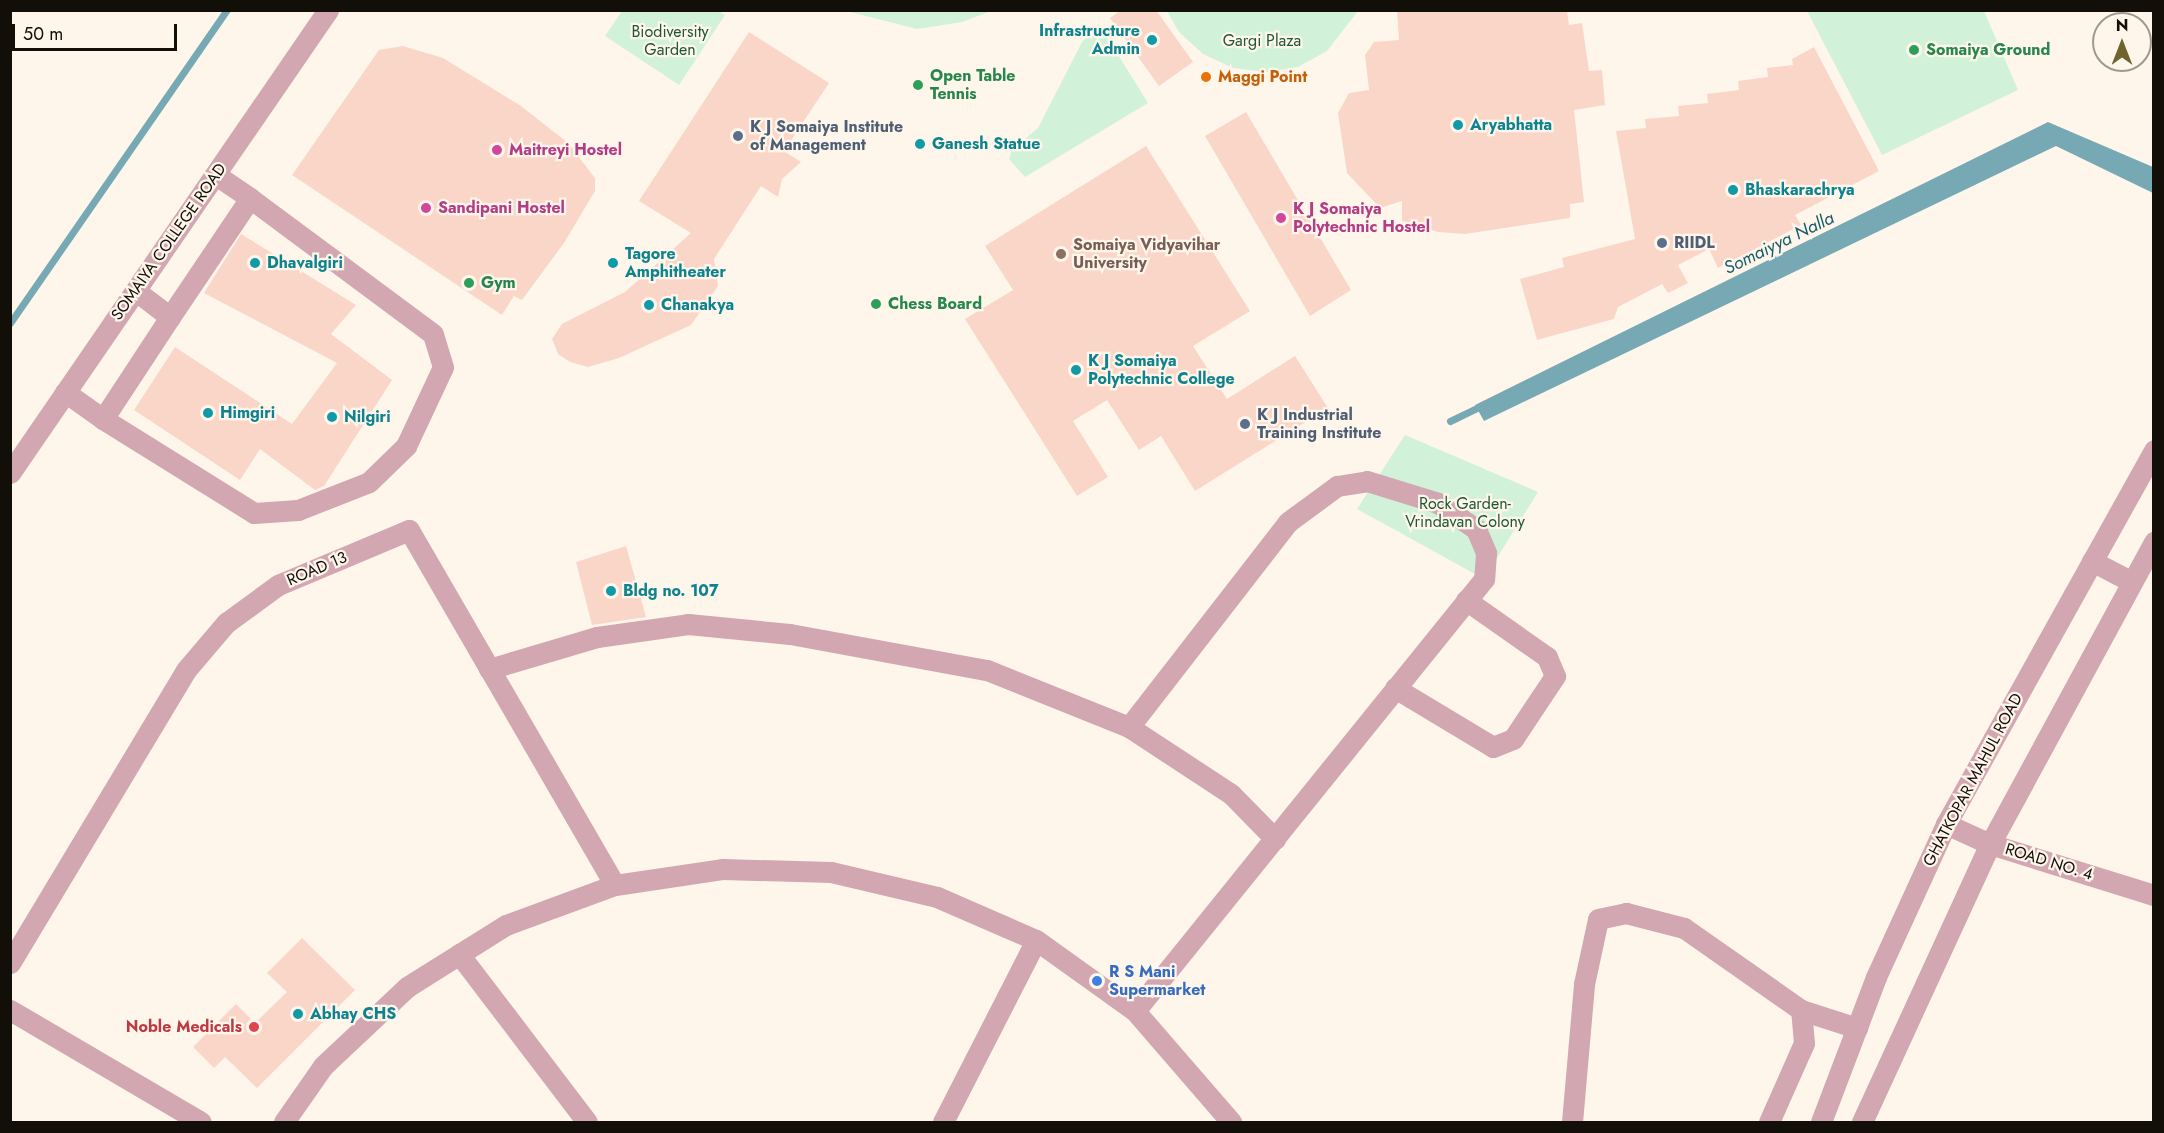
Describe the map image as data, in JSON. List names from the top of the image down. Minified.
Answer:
{"streets":{"street":["SOMAIYA COLLEGE ROAD","ROAD 13","GHATKOPAR MAHUL ROAD","ROAD NO. 4"]},"crossings":[["GHATKOPAR MAHUL ROAD","ROAD NO. 4"]],"water":["Somaiyya Nalla"],"parks":["Biodiversity Garden","Gargi Plaza","Rock Garden- Vrindavan Colony"],"places":["Infrastructure Admin","Somaiya Ground","Maggi Point","Open Table Tennis","Aryabhatta","K J Somaiya Institute of Management","Ganesh Statue","Maitreyi Hostel","Bhaskarachrya","Sandipani Hostel","K J Somaiya Polytechnic Hostel","RIIDL","Somaiya Vidyavihar University","Dhavalgiri","Tagore Amphitheater","Gym","Chess Board","Chanakya","K J Somaiya Polytechnic College","Himgiri","Nilgiri","K J Industrial Training Institute","Bldg no. 107","R S Mani Supermarket","Abhay CHS","Noble Medicals"],"scale_bar":"50 m","north":"top"}
